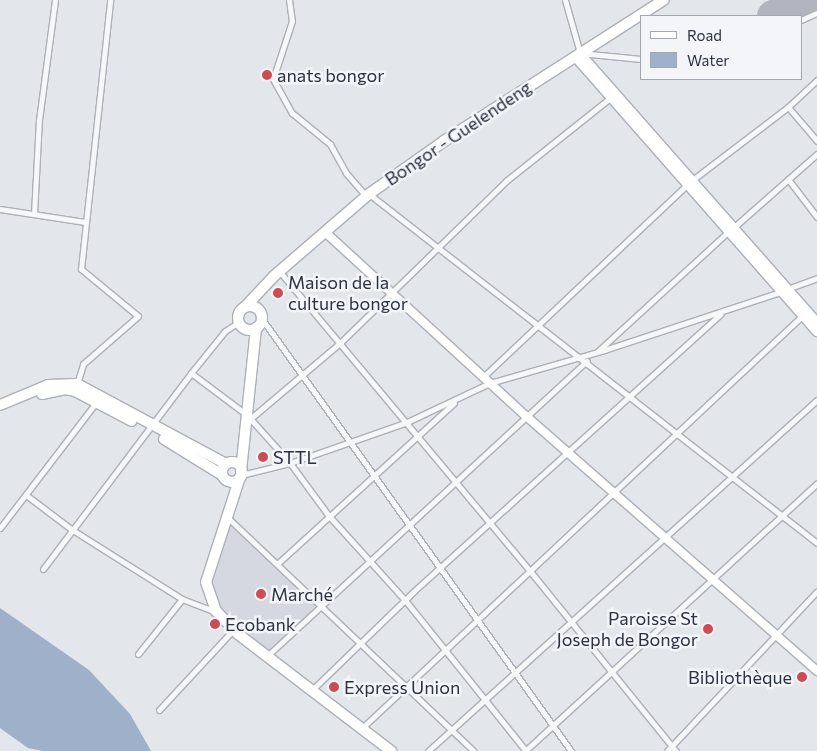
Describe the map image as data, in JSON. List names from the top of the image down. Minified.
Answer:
{"streets":{"highway":["Bongor - Guelendeng"]},"places":["anats bongor","Maison de la culture bongor","STTL","Marché","Ecobank","Paroisse St Joseph de Bongor","Bibliothèque","Express Union"],"legend":["Road","Water"]}
